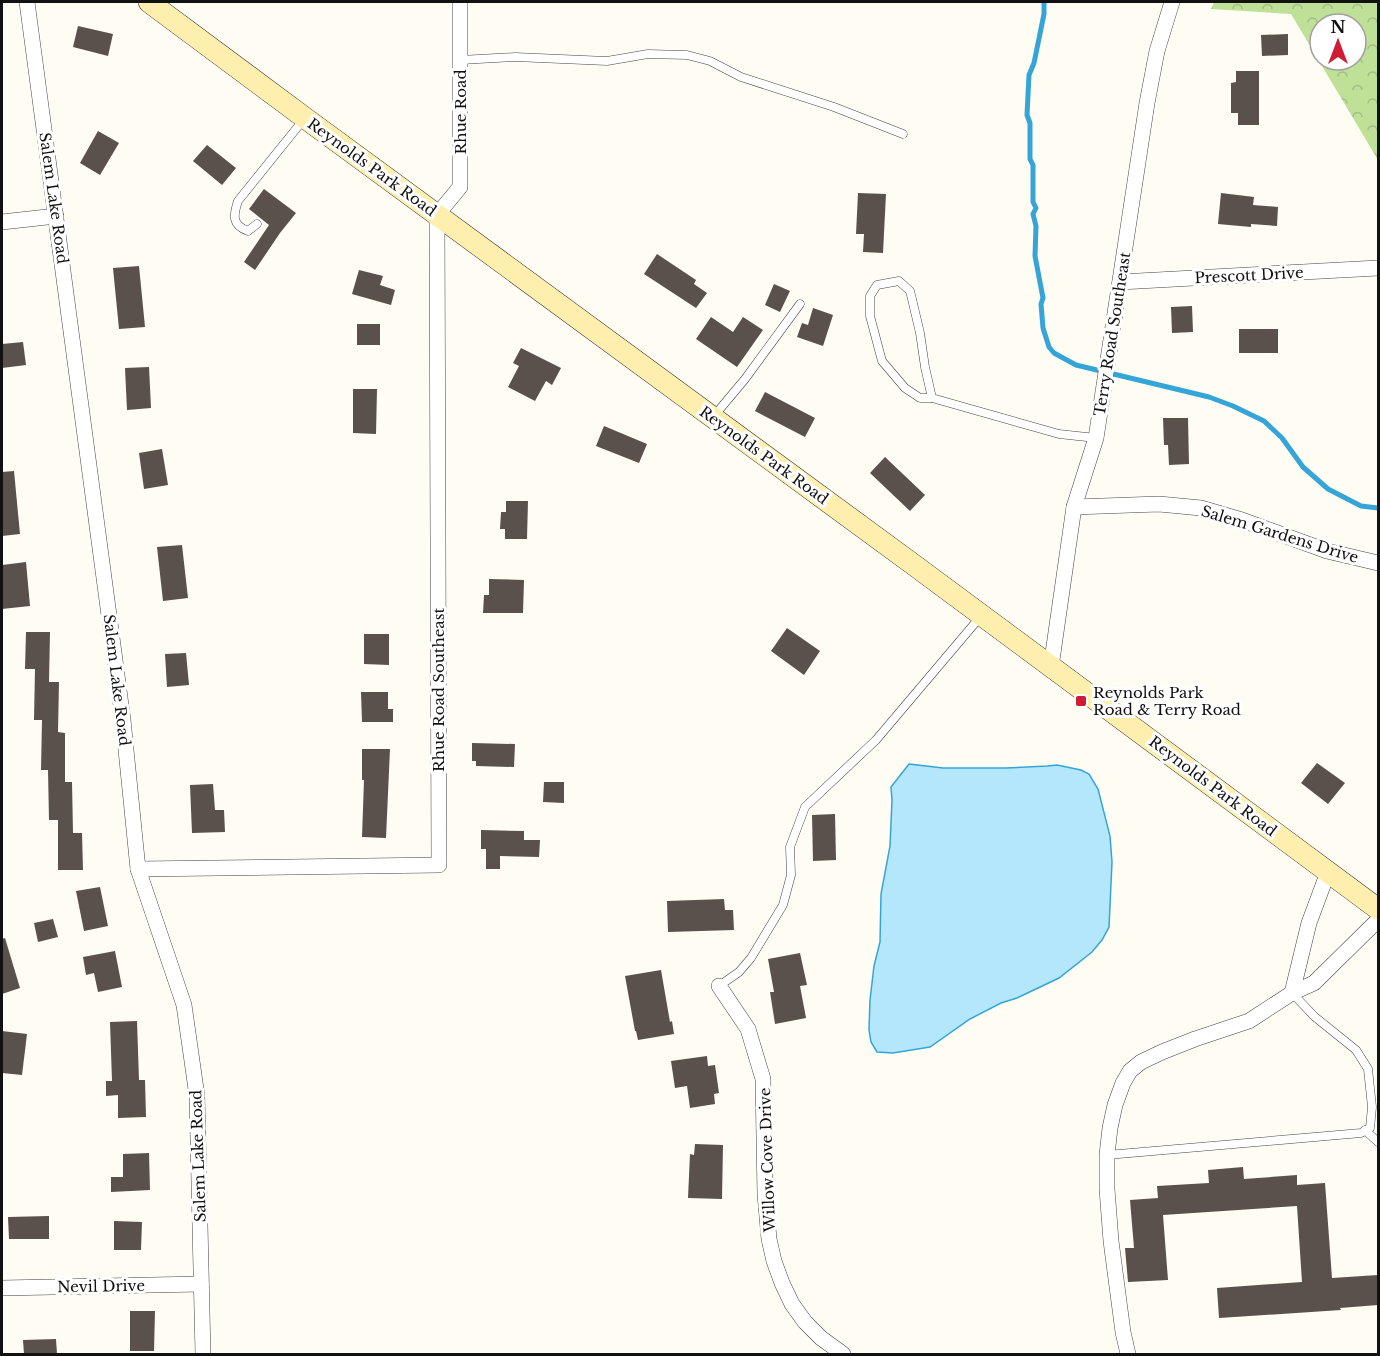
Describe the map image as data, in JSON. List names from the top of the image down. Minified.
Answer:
{"streets":{"main road":["Reynolds Park Road"],"street":["Rhue Road","Salem Lake Road","Prescott Drive","Terry Road Southeast","Salem Gardens Drive","Rhue Road Southeast","Willow Cove Drive","Nevil Drive"]},"crossings":[["Rhue Road","Reynolds Park Road"],["Rhue Road","Rhue Road Southeast"],["Reynolds Park Road","Terry Road Southeast"],["Reynolds Park Road","Rhue Road Southeast"],["Salem Lake Road","Rhue Road Southeast"],["Salem Lake Road","Nevil Drive"],["Prescott Drive","Terry Road Southeast"],["Terry Road Southeast","Salem Gardens Drive"]],"places":{"transit":["Reynolds Park Road & Terry Road"]},"north":"top"}
